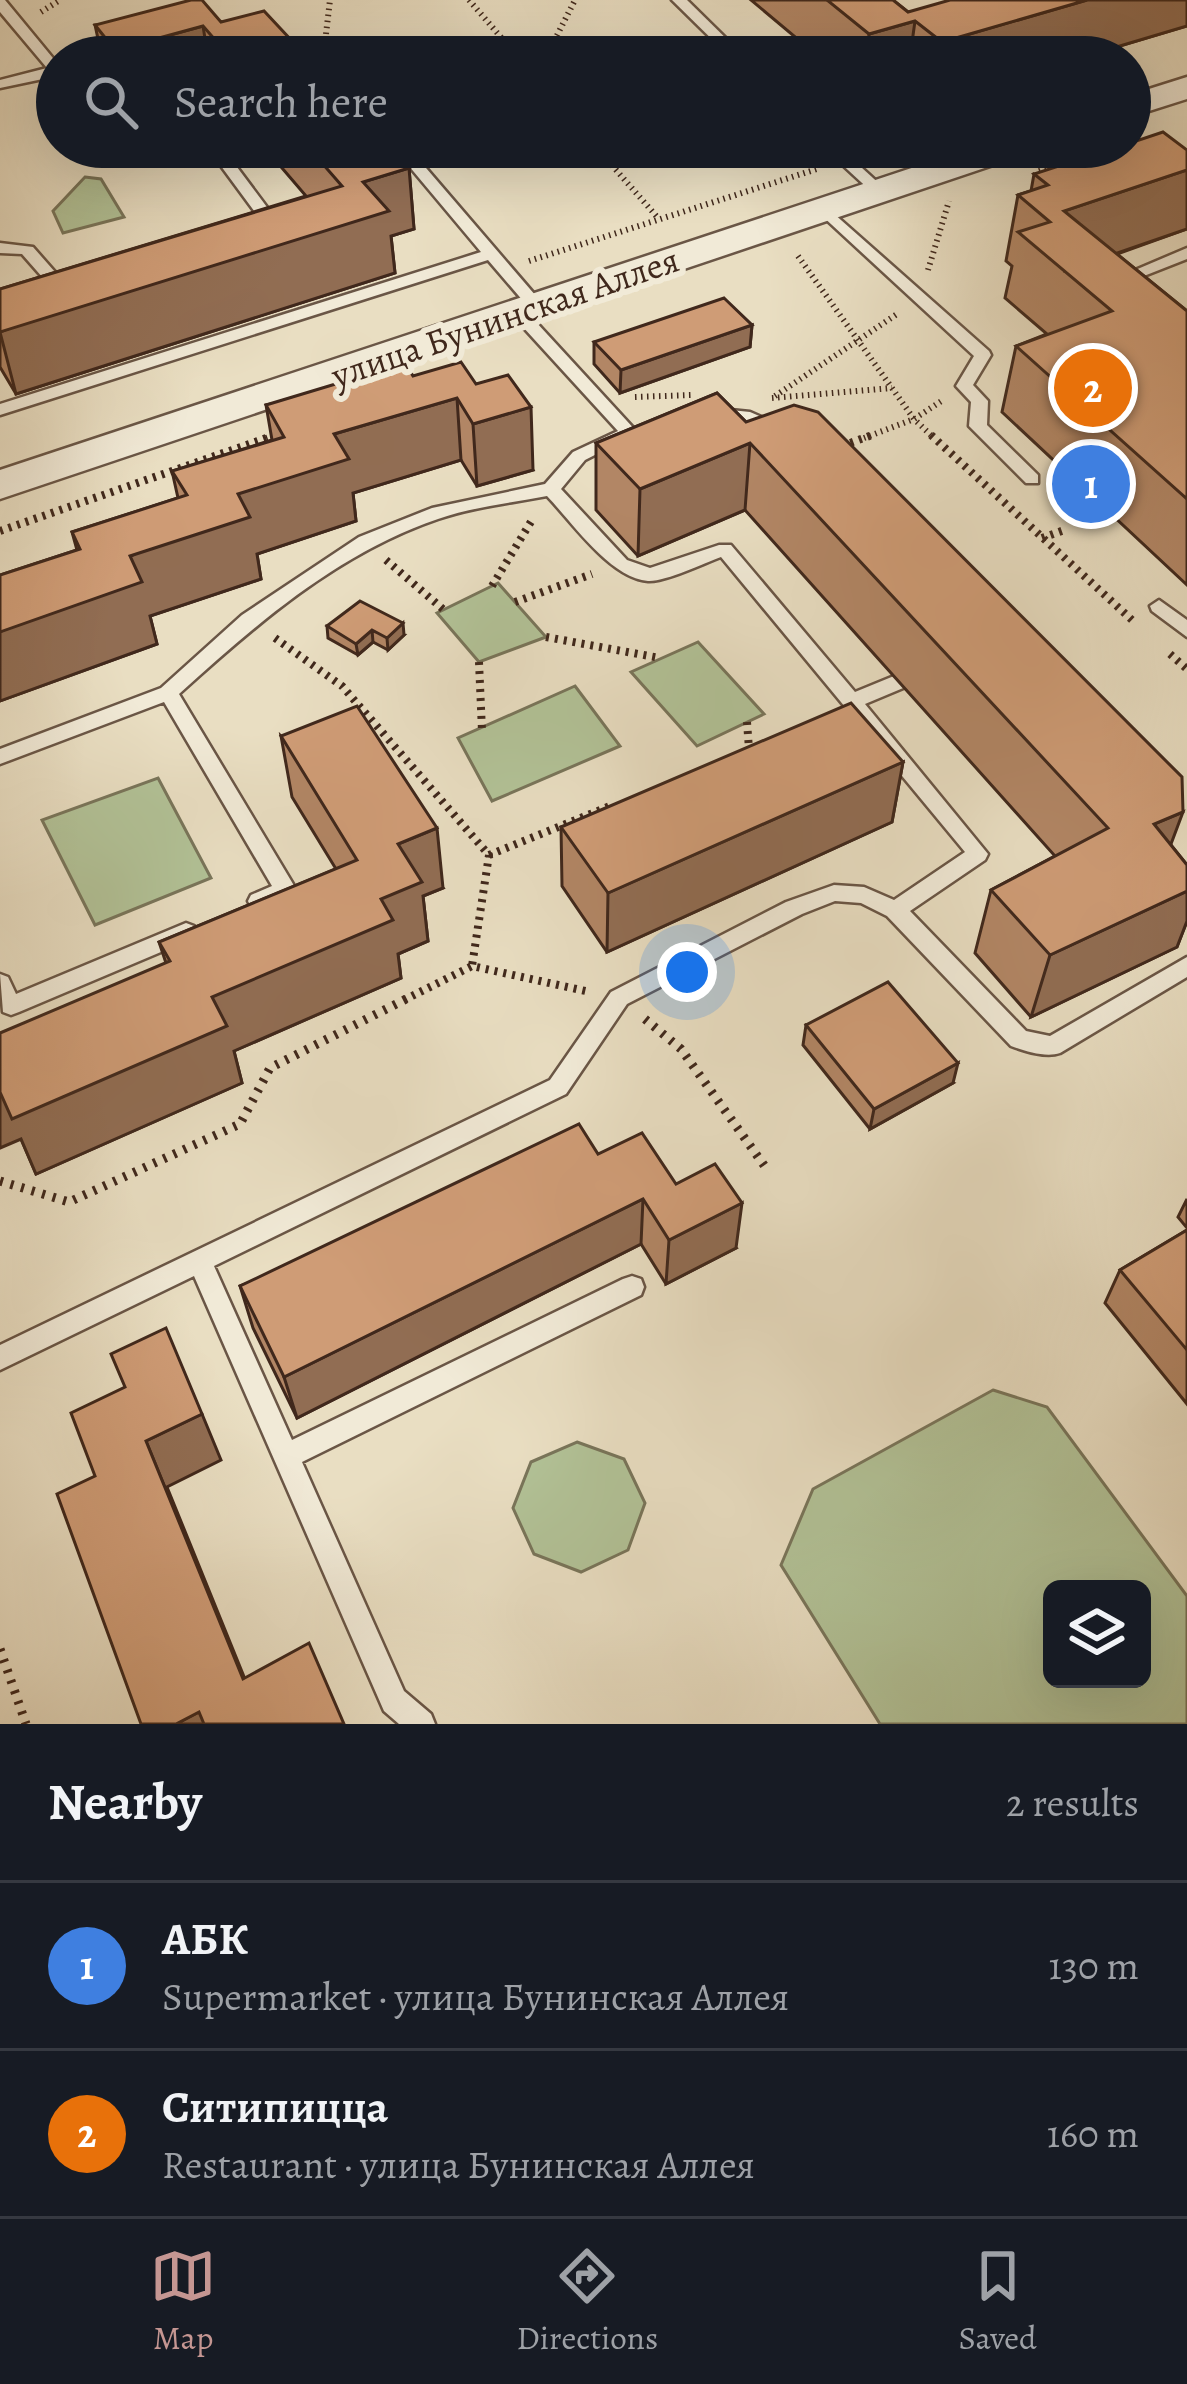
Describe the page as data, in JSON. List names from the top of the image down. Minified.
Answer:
{"streets":{"street":["улица Бунинская Аллея"]},"page":{"search":"Search here","pins":["2","1"],"heading":["Nearby","2 results"],"list":[{"mark":"1","name":"АБК","note":"Supermarket · улица Бунинская Аллея","value":"130 m"},{"mark":"2","name":"Ситипицца","note":"Restaurant · улица Бунинская Аллея","value":"160 m"}],"nav":["Map","Directions","Saved"]}}
